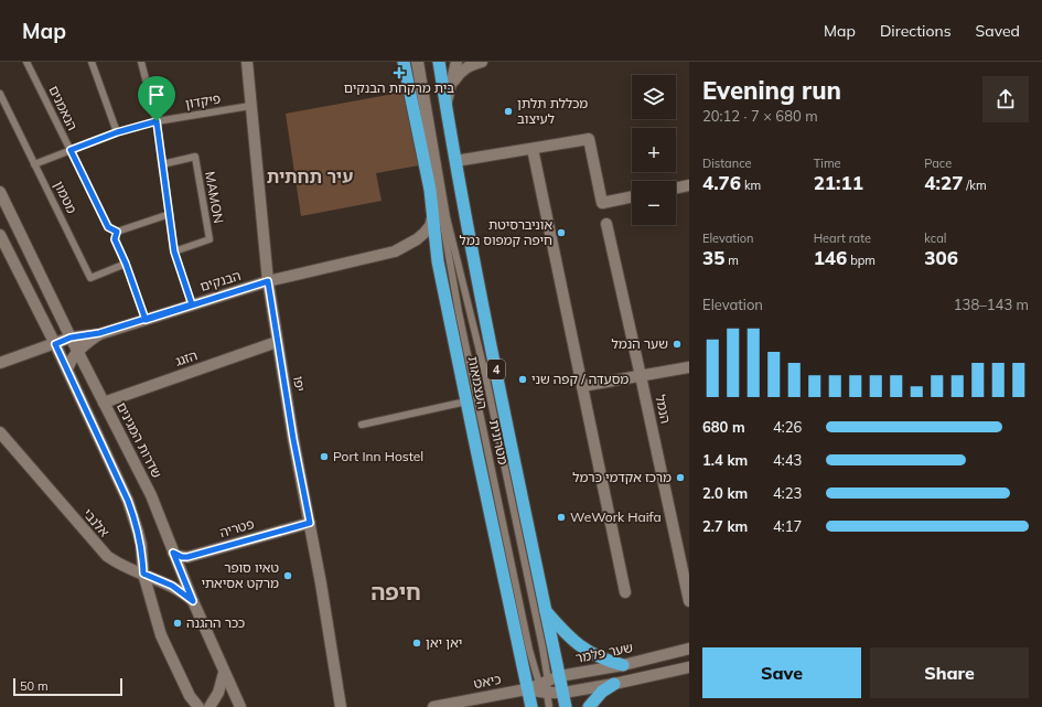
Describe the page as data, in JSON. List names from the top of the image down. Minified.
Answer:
{"streets":{"highway":["4","העצמאות"],"street":["הבנקים","הזגג","יפו","הנמל","שדרות המגינים","אלנבי","פטריה","שער פלמר","כיאט"],"lane":["פיקדון","הנאמנים","מטמון","MAMON","מטרונית"]},"crossings":[["פיקדון","הנאמנים"],["פיקדון","מטמון"],["פיקדון","יפו"],["הבנקים","העצמאות"],["הבנקים","יפו"],["הבנקים","שדרות המגינים"],["הזגג","יפו"],["הזגג","שדרות המגינים"],["העצמאות","מטרונית"],["העצמאות","שער פלמר"],["העצמאות","כיאט"],["יפו","פטריה"],["שדרות המגינים","אלנבי"],["שדרות המגינים","פטריה"],["מטרונית","שער פלמר"],["מטרונית","כיאט"],["שער פלמר","כיאט"]],"districts":["עיר תחתית","חיפה"],"places":{"health":["בית מרקחת הבנקים"],"other":["מכללת תלתן לעיצוב","אוניברסיטת חיפה קמפוס נמל","שער הנמל","מסעדה / קפה שני","Port Inn Hostel","מרכז אקדמי כרמל","WeWork Haifa","טאיו סופר מרקט אסיאתי","ככר ההגנה","יאן יאן"]},"scale_bar":"50 m","page":{"header":"Map","nav":["Map","Directions","Saved"],"heading":["Evening run","20:12 · 7 × 680 m"],"map_buttons":["+","−"],"stats":[["Distance","4.76 km"],["Time","21:11"],["Pace","4:27 /km"],["Elevation","35 m"],["Heart rate","146 bpm"],["kcal","306"]],"chart":["Elevation","138–143 m"],"list":[{"name":"680 m","note":"4:26"},{"name":"1.4 km","note":"4:43"},{"name":"2.0 km","note":"4:23"},{"name":"2.7 km","note":"4:17"}],"buttons":["Save","Share"],"scale":"50 m"}}
